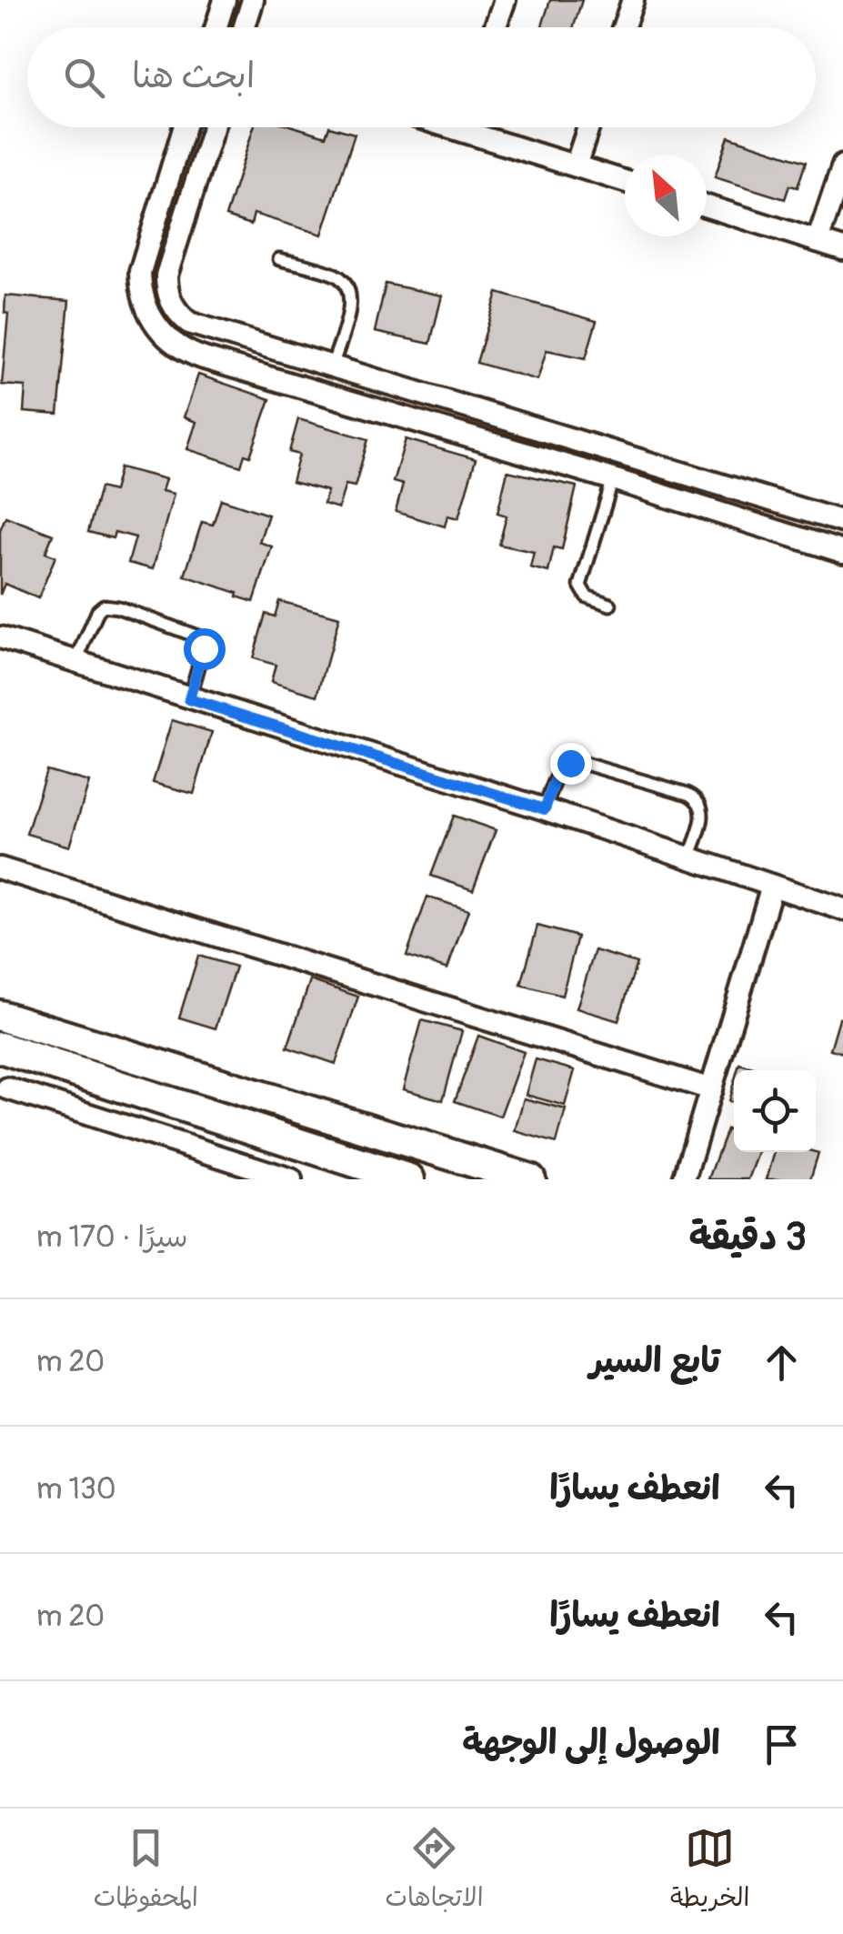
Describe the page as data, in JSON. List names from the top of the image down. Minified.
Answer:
{"north":"top left","page":{"search":"ابحث هنا","heading":["3 دقيقة","سيرًا · 170 m"],"list":[["تابع السير","20 m"],["انعطف يسارًا","130 m"],["انعطف يسارًا","20 m"],"الوصول إلى الوجهة"],"nav":["الخريطة","الاتجاهات","المحفوظات"]}}
